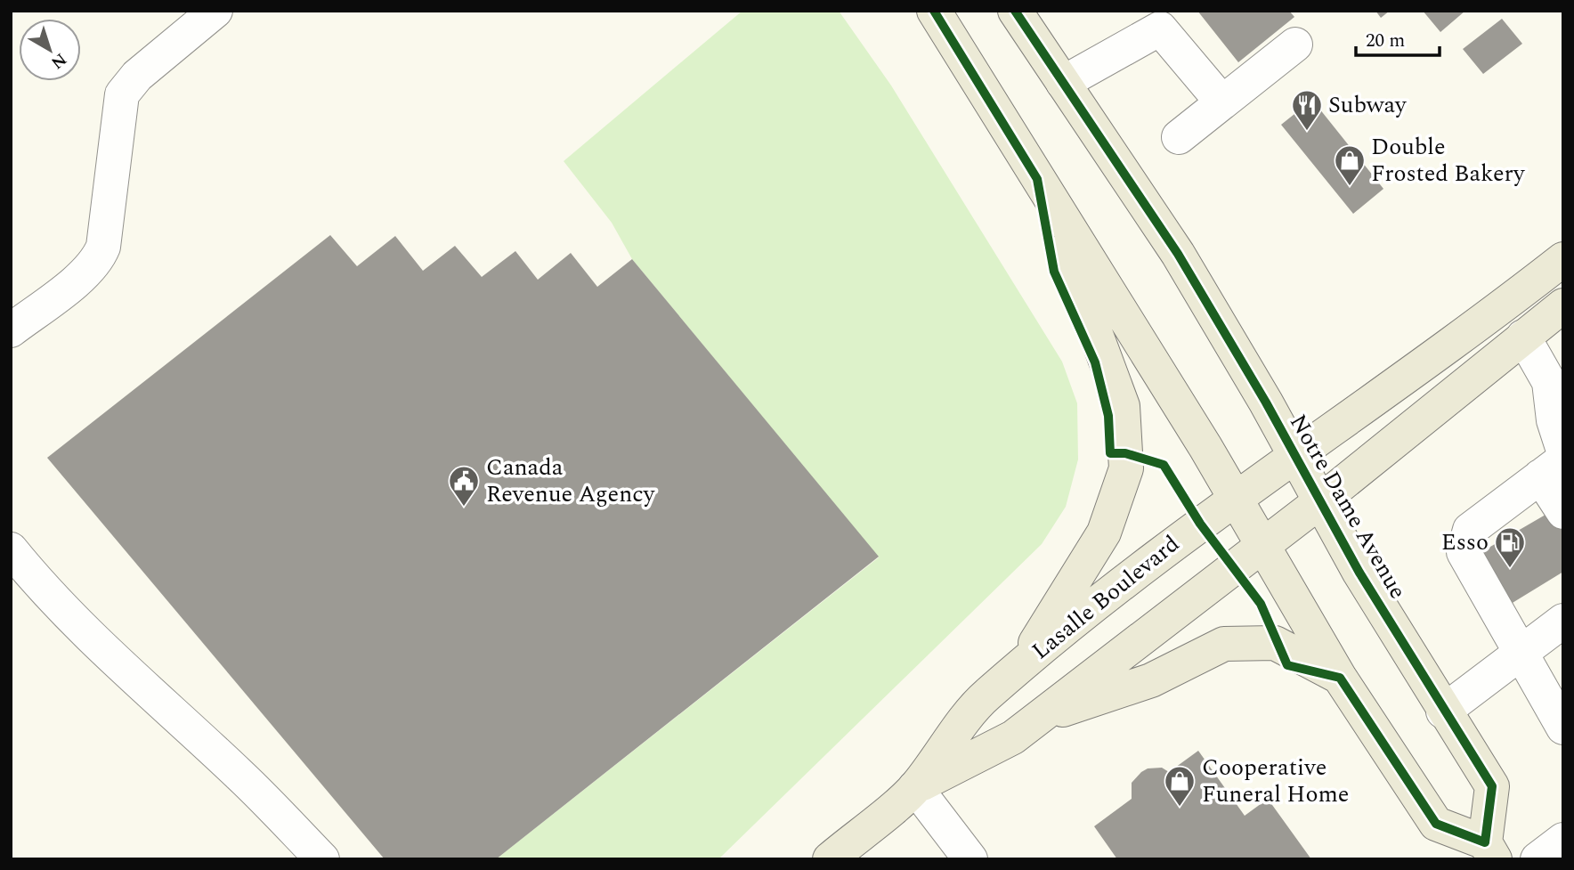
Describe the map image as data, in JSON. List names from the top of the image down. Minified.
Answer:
{"streets":{"main road":["Notre Dame Avenue","Lasalle Boulevard"]},"crossings":[["Notre Dame Avenue","Lasalle Boulevard"]],"places":{"restaurant":["Subway"],"shop":["Double Frosted Bakery","Cooperative Funeral Home"],"public building":["Canada Revenue Agency"],"fuel station":["Esso"]},"scale_bar":"20 m","north":"bottom right"}
